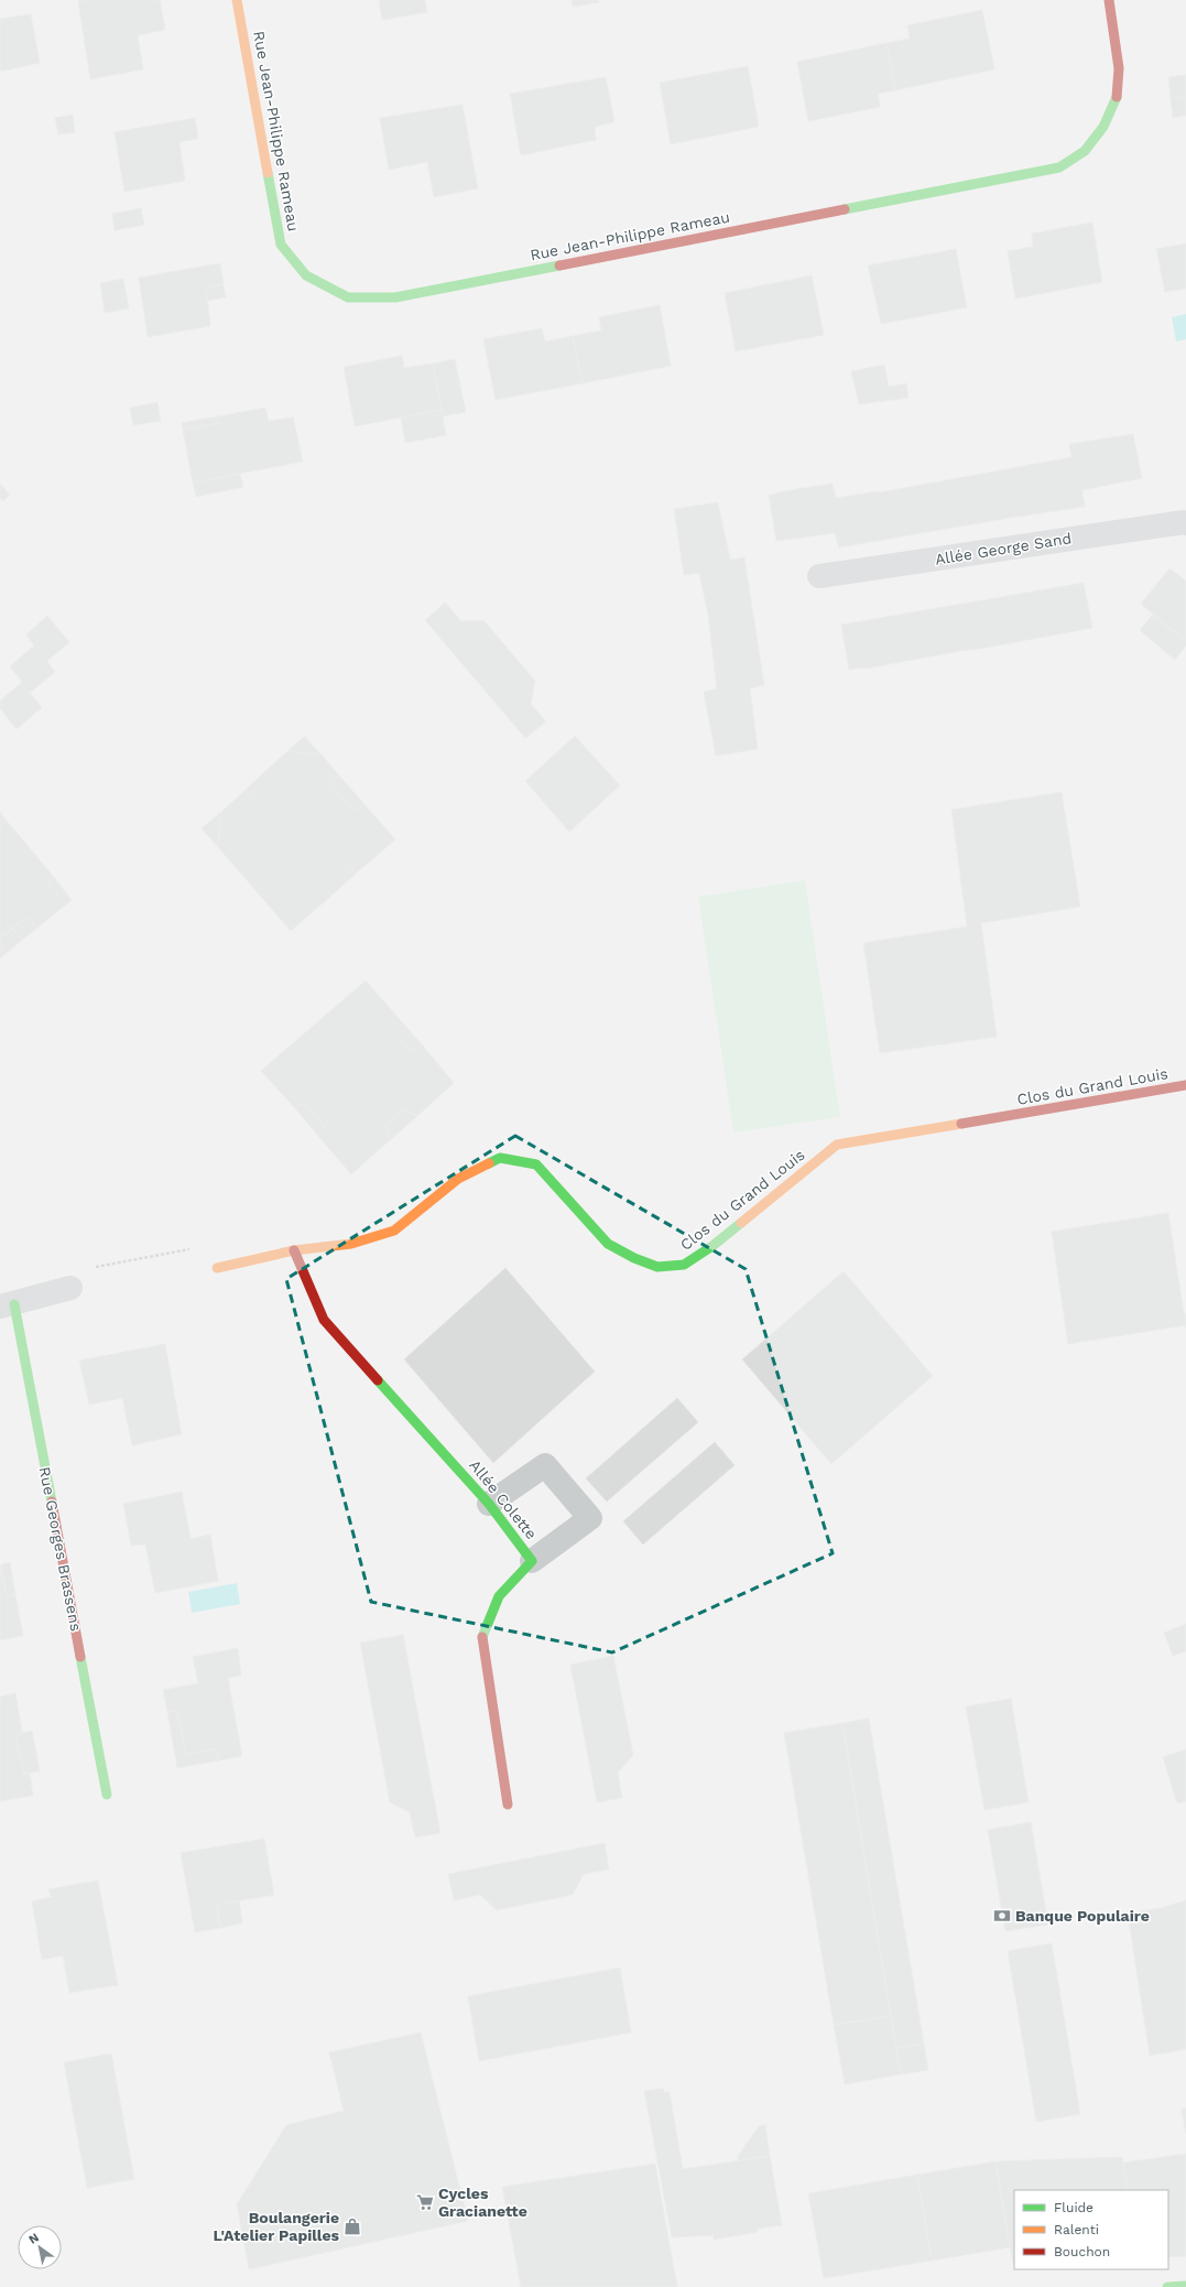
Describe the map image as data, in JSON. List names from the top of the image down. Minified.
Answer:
{"streets":{"street":["Rue Jean-Philippe Rameau","Allée George Sand","Clos du Grand Louis","Allée Colette","Rue Georges Brassens"]},"crossings":[["Clos du Grand Louis","Allée Colette"]],"places":{"bank":["Banque Populaire"],"supermarket":["Cycles Gracianette"],"shop":["Boulangerie L'Atelier Papilles"]},"legend":["Fluide","Ralenti","Bouchon"],"north":"top left"}
